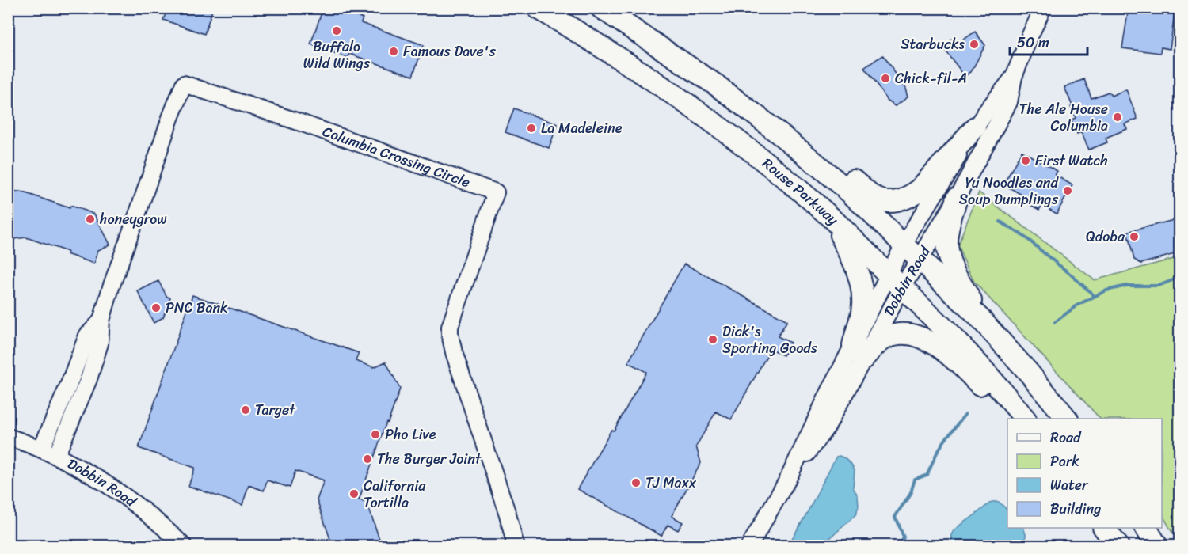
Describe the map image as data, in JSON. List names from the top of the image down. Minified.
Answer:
{"streets":{"main road":["Rouse Parkway"],"street":["Columbia Crossing Circle","Dobbin Road"]},"crossings":[["Columbia Crossing Circle","Dobbin Road"],["Rouse Parkway","Dobbin Road"]],"places":["Buffalo Wild Wings","Starbucks","Famous Dave's","Chick-fil-A","The Ale House Columbia","La Madeleine","First Watch","Yu Noodles and Soup Dumplings","honeygrow","Qdoba","PNC Bank","Dick's Sporting Goods","Target","Pho Live","The Burger Joint","TJ Maxx","California Tortilla"],"legend":["Road","Park","Water","Building"],"scale_bar":"50 m"}
